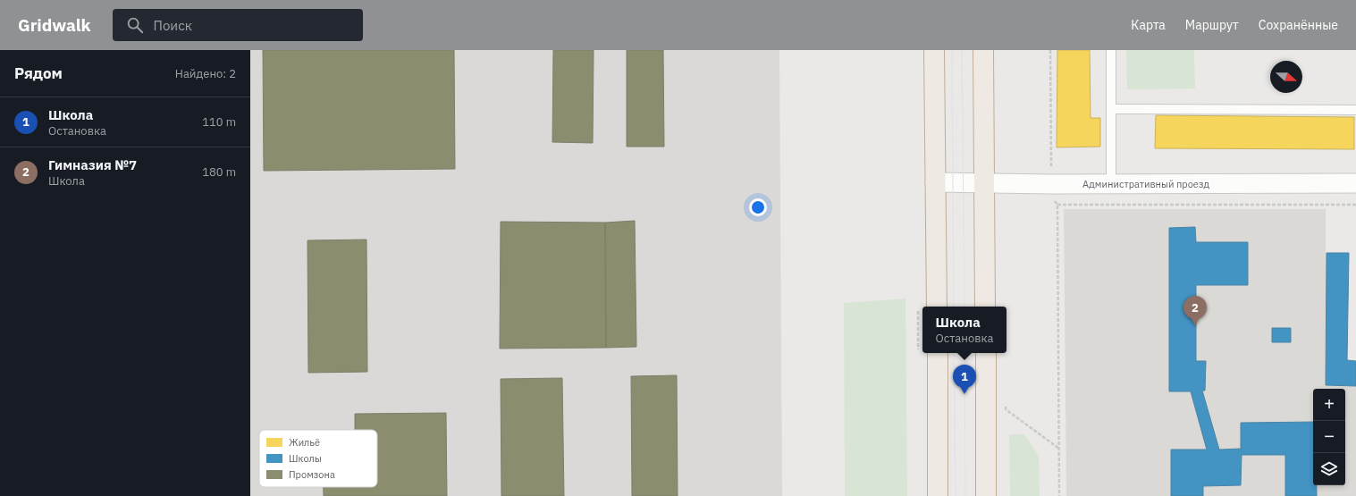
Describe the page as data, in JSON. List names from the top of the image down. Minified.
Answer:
{"streets":{"street":["Административный проезд"]},"legend":["Жильё","Школы","Промзона"],"north":"right","page":{"header":"Gridwalk","search":"Поиск","nav":["Карта","Маршрут","Сохранённые"],"heading":["Рядом","Найдено: 2"],"list":[{"mark":"1","name":"Школа","note":"Остановка","value":"110 m"},{"mark":"2","name":"Гимназия №7","note":"Школа","value":"180 m"}],"pins":["2","1"],"popup":["Школа","Остановка"],"map_buttons":["+","−"]}}
